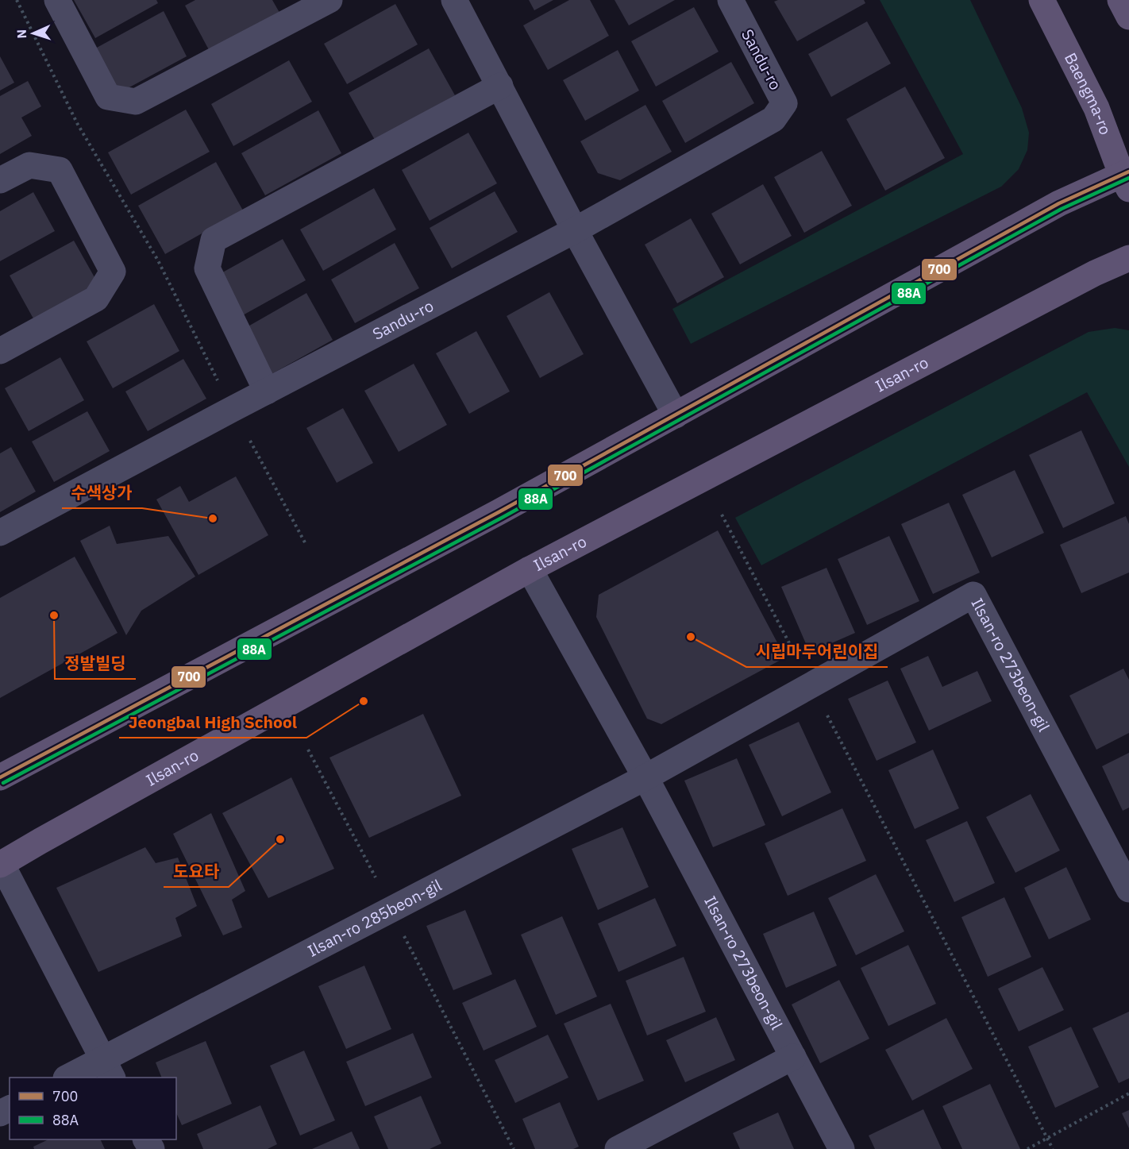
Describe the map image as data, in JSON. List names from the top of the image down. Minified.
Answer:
{"streets":{"main road":["Baengma-ro","Ilsan-ro"],"street":["Sandu-ro","Ilsan-ro 273beon-gil","Ilsan-ro 285beon-gil"]},"crossings":[["Ilsan-ro","Ilsan-ro 273beon-gil"],["Ilsan-ro 273beon-gil","Ilsan-ro 285beon-gil"]],"places":["수색상가","정발빌딩","시립마두어린이집","Jeongbal High School","도요타"],"lines":["transit line 700","transit line 88A"],"legend":["700","88A"],"north":"left"}
